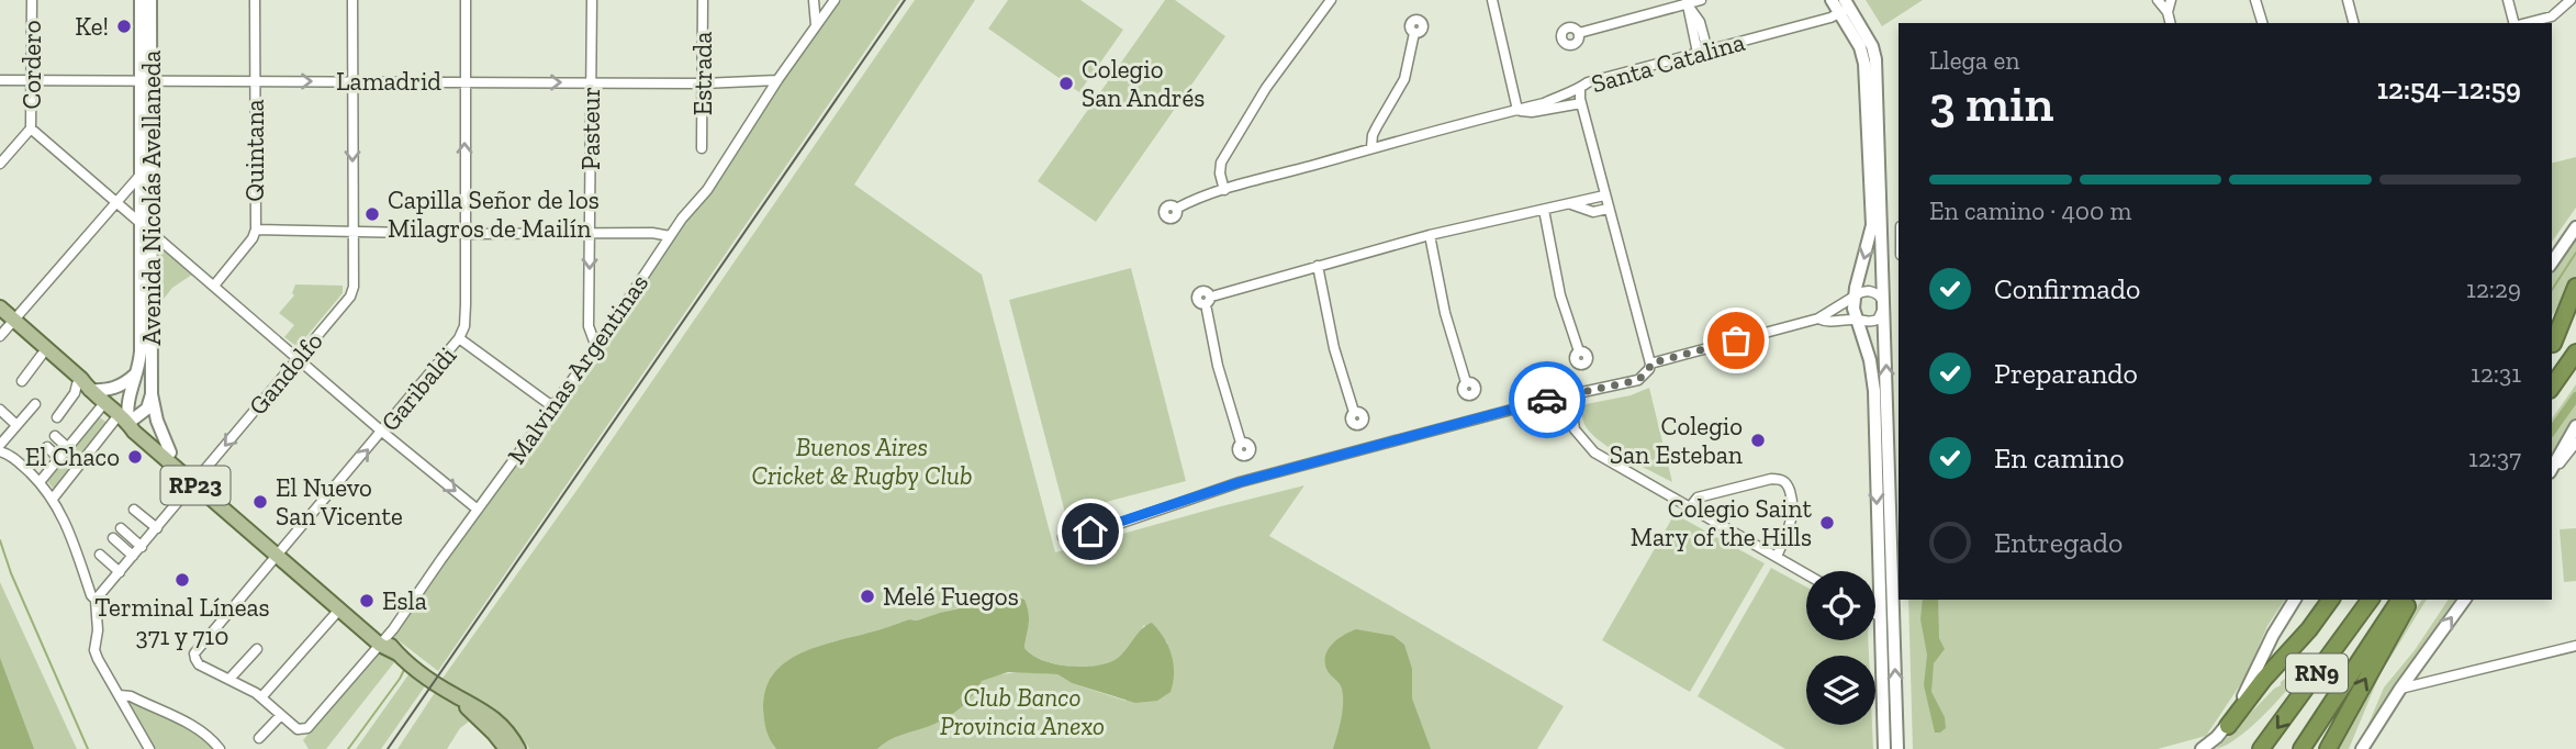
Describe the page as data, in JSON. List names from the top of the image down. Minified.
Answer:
{"streets":{"highway":["RN9"],"main road":["Avenida Nicolás Avellaneda","RP23"],"street":["Santa Catalina","Cordero","Estrada","Lamadrid","Pasteur","Quintana","Malvinas Argentinas","Gandolfo","Garibaldi"]},"crossings":[["Cordero","Lamadrid"],["Estrada","Lamadrid"],["Lamadrid","Pasteur"],["Lamadrid","Quintana"],["Lamadrid","Avenida Nicolás Avellaneda"],["Lamadrid","Malvinas Argentinas"],["Lamadrid","Gandolfo"],["Lamadrid","Garibaldi"],["Pasteur","Malvinas Argentinas"],["Avenida Nicolás Avellaneda","RP23"],["Malvinas Argentinas","RP23"],["Gandolfo","RP23"],["Garibaldi","RP23"]],"one_way":["Gandolfo","Garibaldi"],"parks":["Buenos Aires Cricket & Rugby Club","Club Banco Provincia Anexo"],"places":["Ke!","Colegio San Andrés","Capilla Señor de los Milagros de Mailín","Colegio San Esteban","El Chaco","El Nuevo San Vicente","Colegio Saint Mary of the Hills","Terminal Líneas 371 y 710","Melé Fuegos","Esla"],"page":{"heading":["3 min","Llega en","12:54–12:59"],"bar":"En camino · 400 m","list":[["Confirmado","12:29"],["Preparando","12:31"],["En camino","12:37"],"Entregado"]}}
